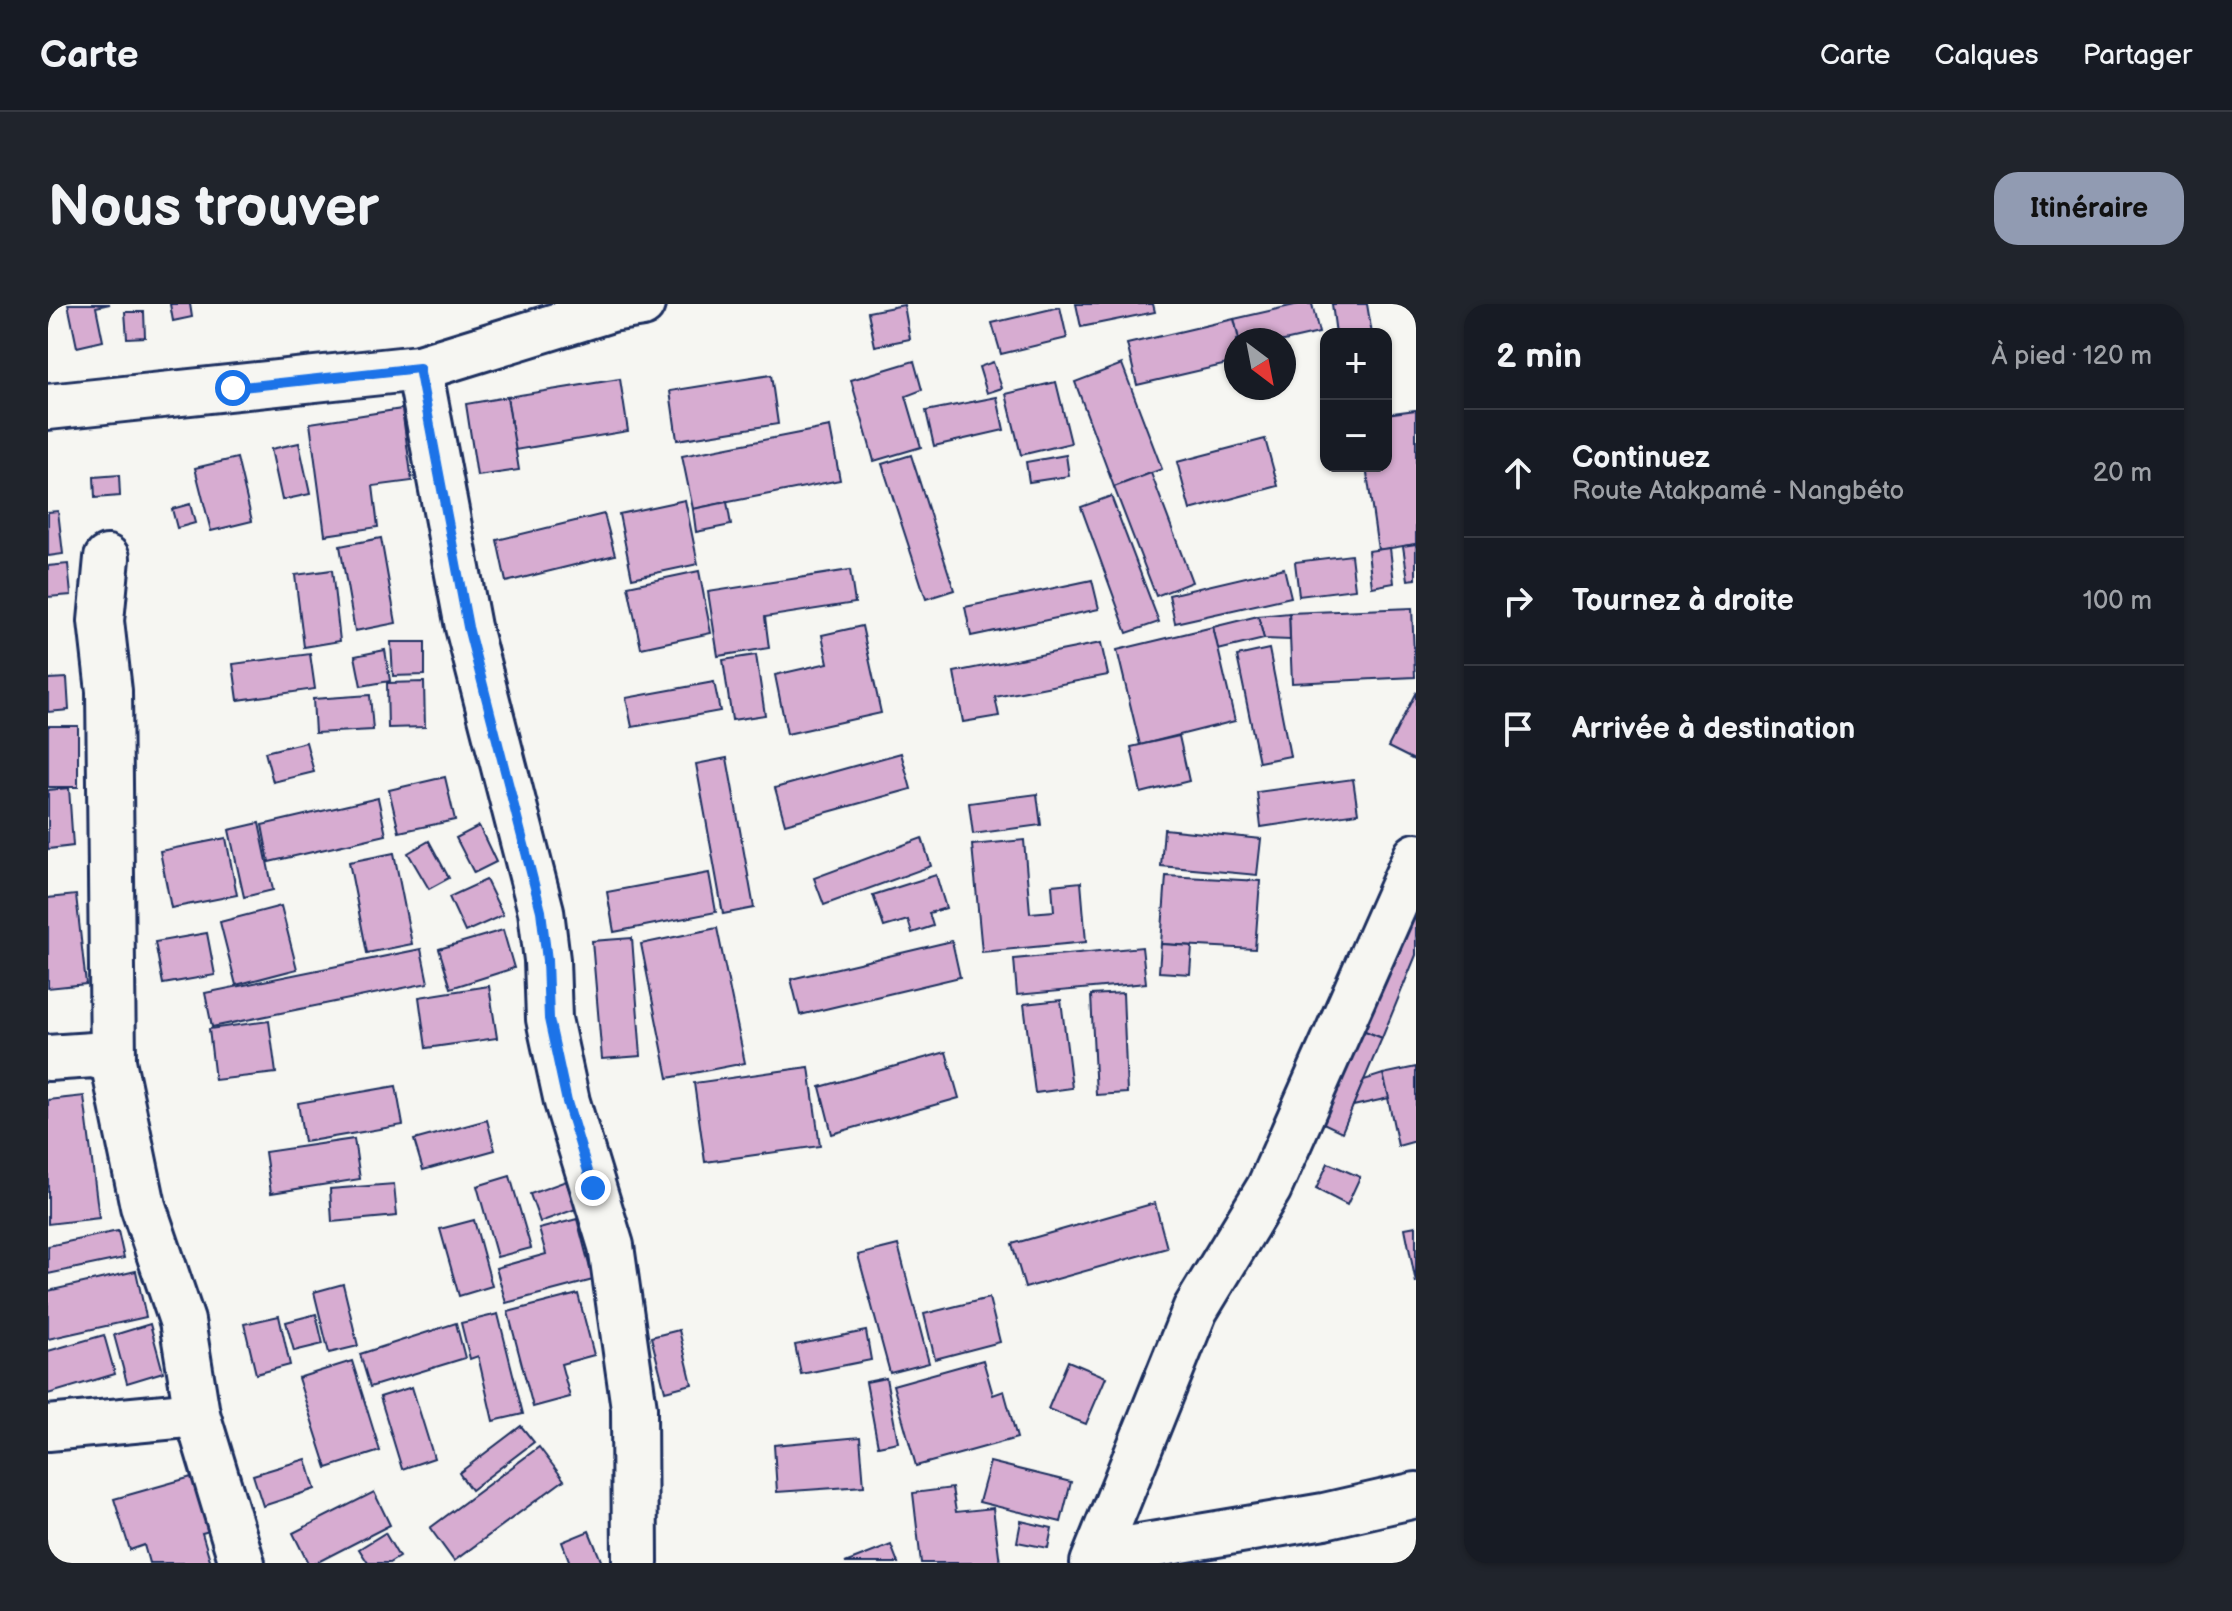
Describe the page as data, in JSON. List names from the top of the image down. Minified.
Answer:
{"north":"bottom right","page":{"header":"Carte","nav":["Carte","Calques","Partager"],"buttons":"Itinéraire","title":"Nous trouver","heading":["2 min","À pied · 120 m"],"map_buttons":["+","−"],"list":[["Continuez","Route Atakpamé - Nangbéto","20 m"],["Tournez à droite","100 m"],"Arrivée à destination"]}}
